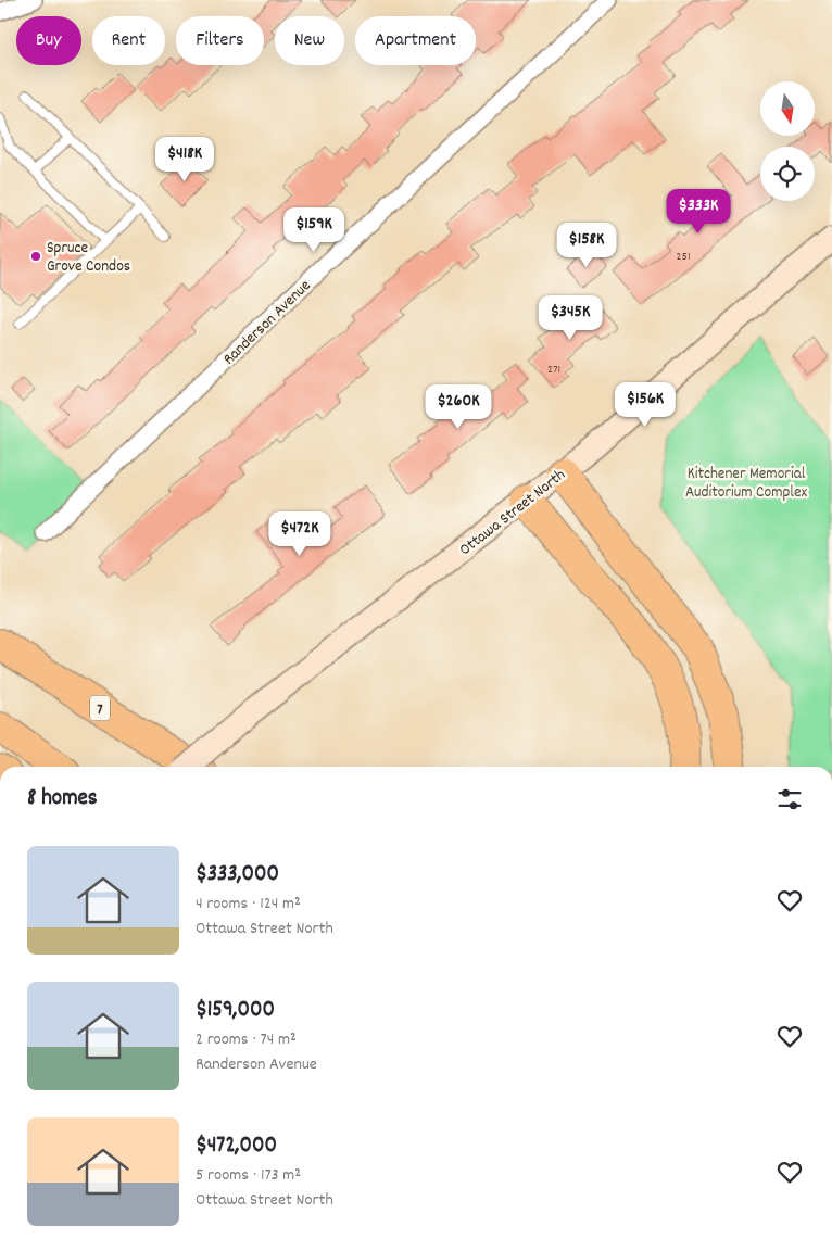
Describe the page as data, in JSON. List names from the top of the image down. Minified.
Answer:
{"streets":{"highway":["7"],"main road":["Ottawa Street North"],"street":["Randerson Avenue"]},"parks":["Kitchener Memorial Auditorium Complex"],"places":["Spruce Grove Condos"],"house_numbers":["251","271"],"north":"bottom","page":{"chip":["Buy","Rent","Filters","New","Apartment"],"price":["$418K","$333K","$159K","$158K","$345K","$156K","$260K","$472K"],"heading":"8 homes","list":[{"name":"$333,000","note":"4 rooms · 124 m² · Ottawa Street North"},{"name":"$159,000","note":"2 rooms · 74 m² · Randerson Avenue"},{"name":"$472,000","note":"5 rooms · 173 m² · Ottawa Street North"}]}}
